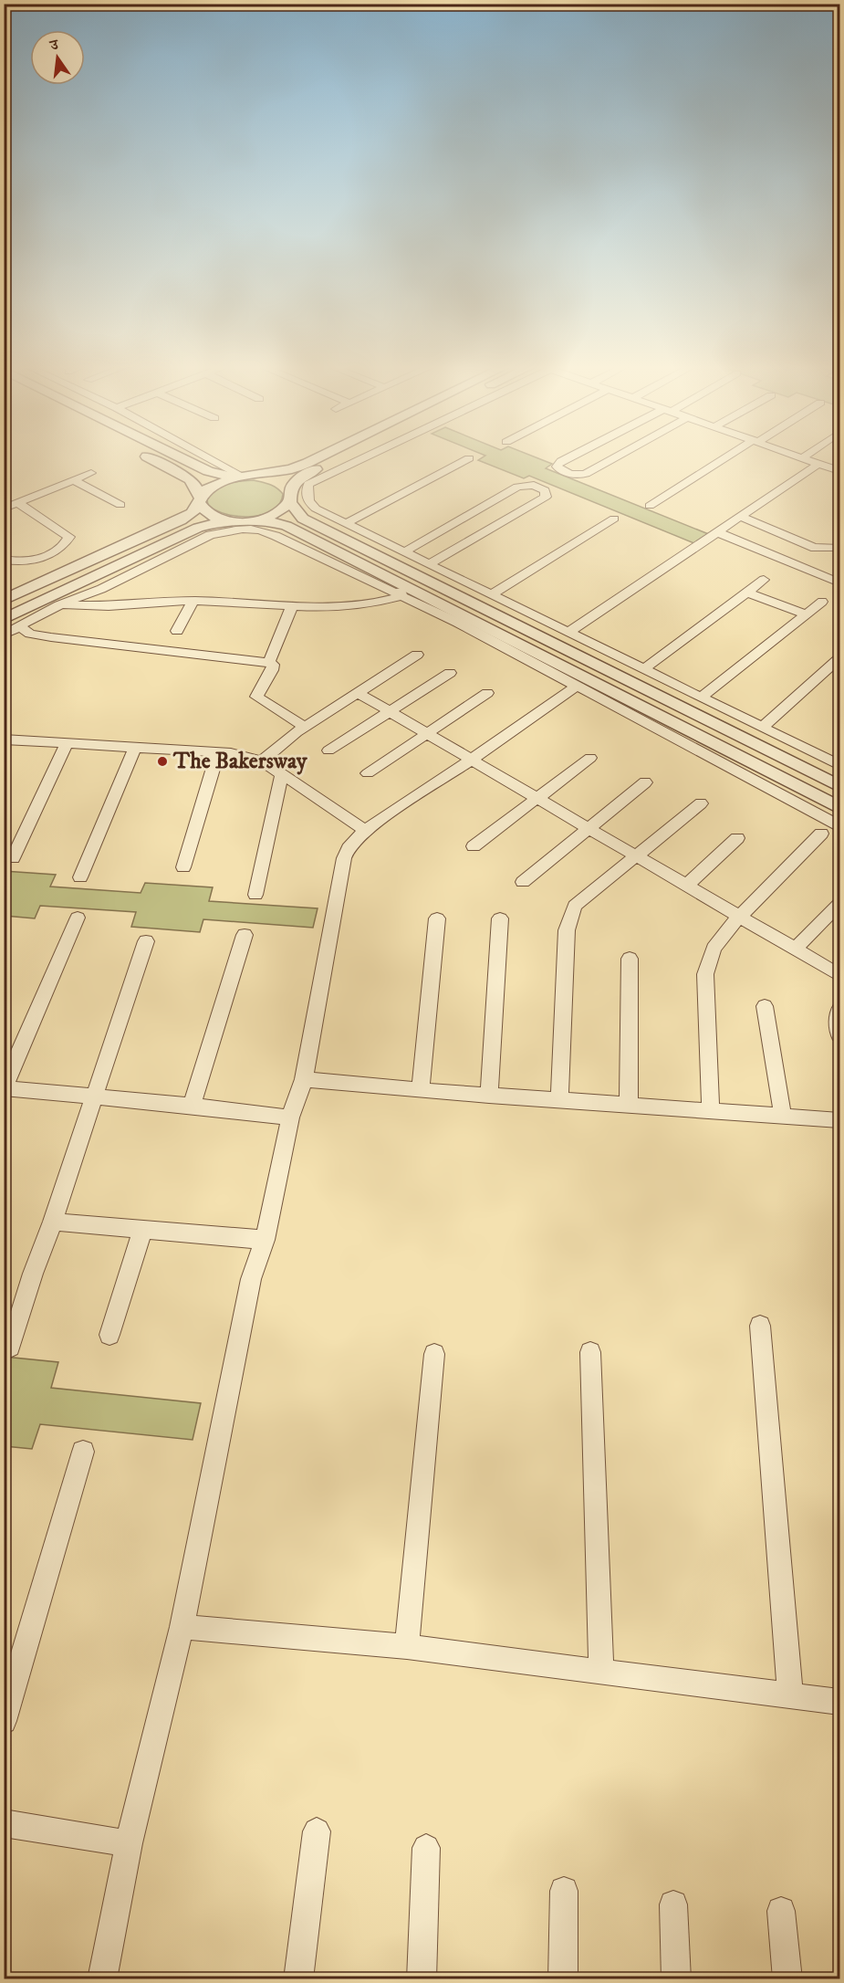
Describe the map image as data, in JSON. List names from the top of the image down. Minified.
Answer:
{"places":["The Bakersway"],"north":"top"}
